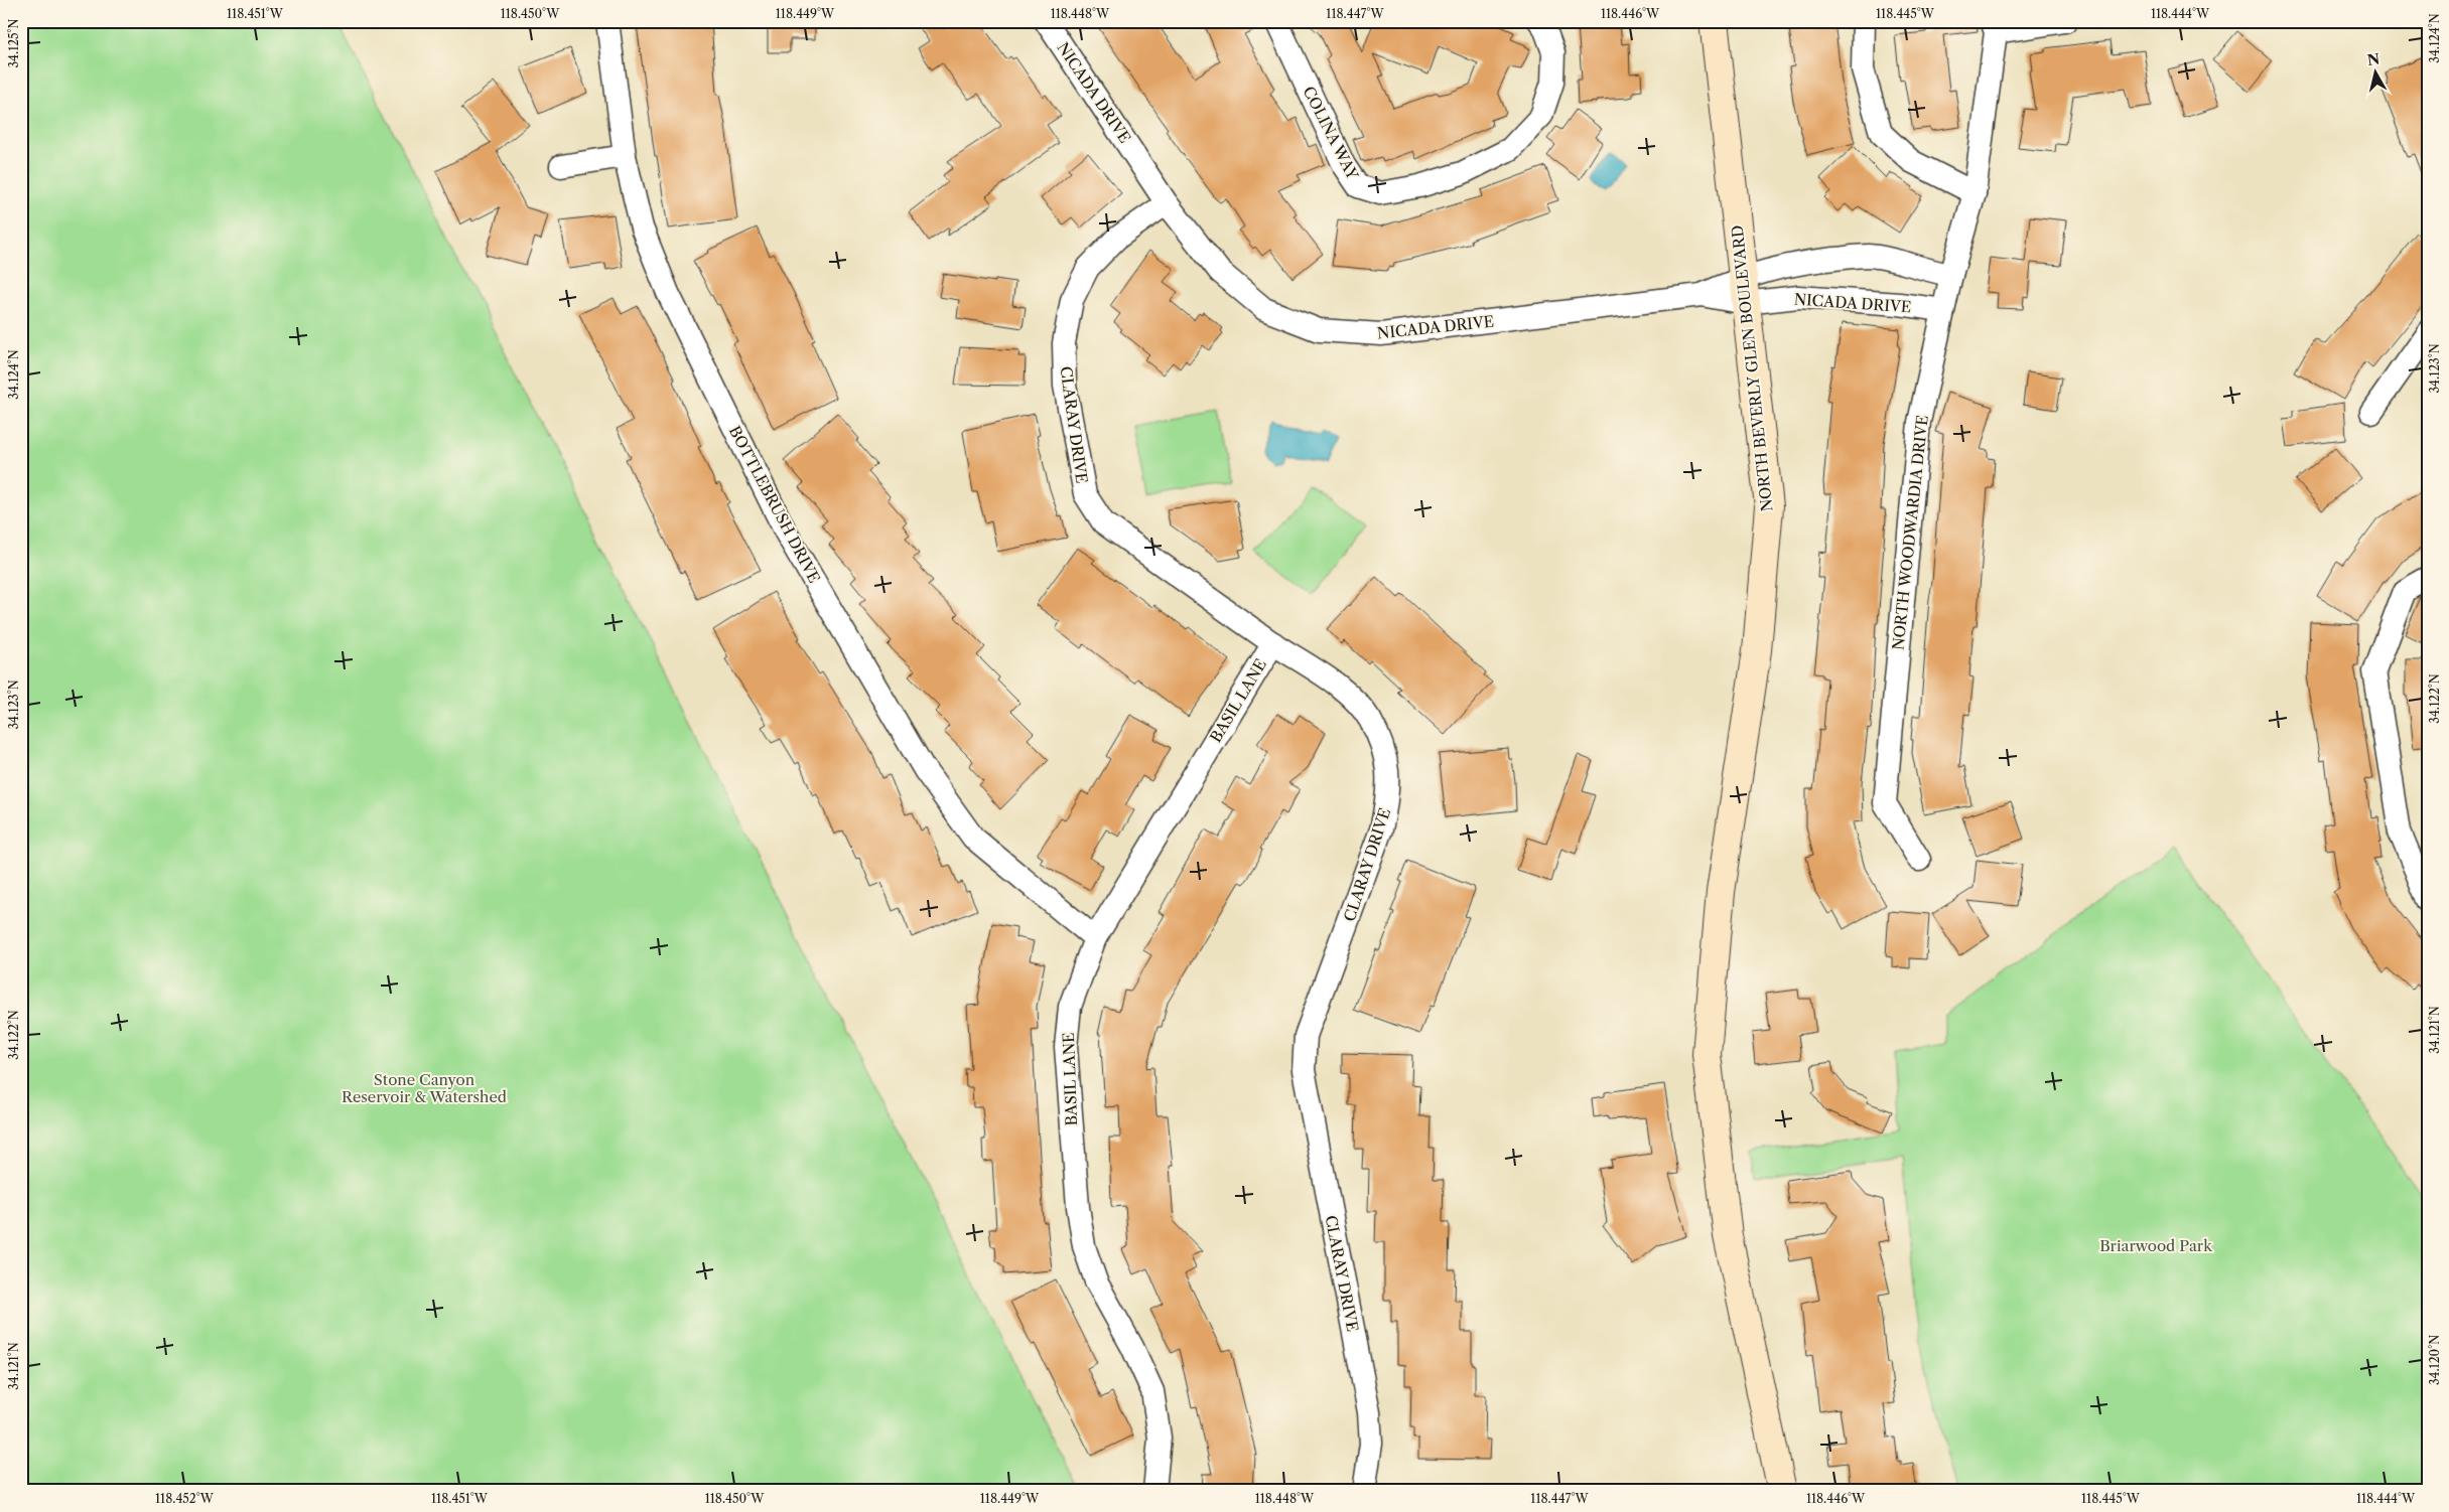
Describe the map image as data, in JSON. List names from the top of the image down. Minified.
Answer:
{"streets":{"main road":["NORTH BEVERLY GLEN BOULEVARD"],"street":["NICADA DRIVE","COLINA WAY","CLARAY DRIVE","BOTTLEBRUSH DRIVE","NORTH WOODWARDIA DRIVE","BASIL LANE"]},"crossings":[["NICADA DRIVE","NORTH BEVERLY GLEN BOULEVARD"],["NICADA DRIVE","CLARAY DRIVE"],["NICADA DRIVE","NORTH WOODWARDIA DRIVE"],["CLARAY DRIVE","BASIL LANE"],["BOTTLEBRUSH DRIVE","BASIL LANE"]],"parks":["Stone Canyon Reservoir & Watershed","Briarwood Park"],"north":"top","coordinates":["118.451°W","118.450°W","118.449°W","118.448°W","118.447°W","118.446°W","118.445°W","118.444°W","34.124°N","34.125°N","34.123°N","34.122°N","34.121°N","34.120°N","118.452°W"]}
